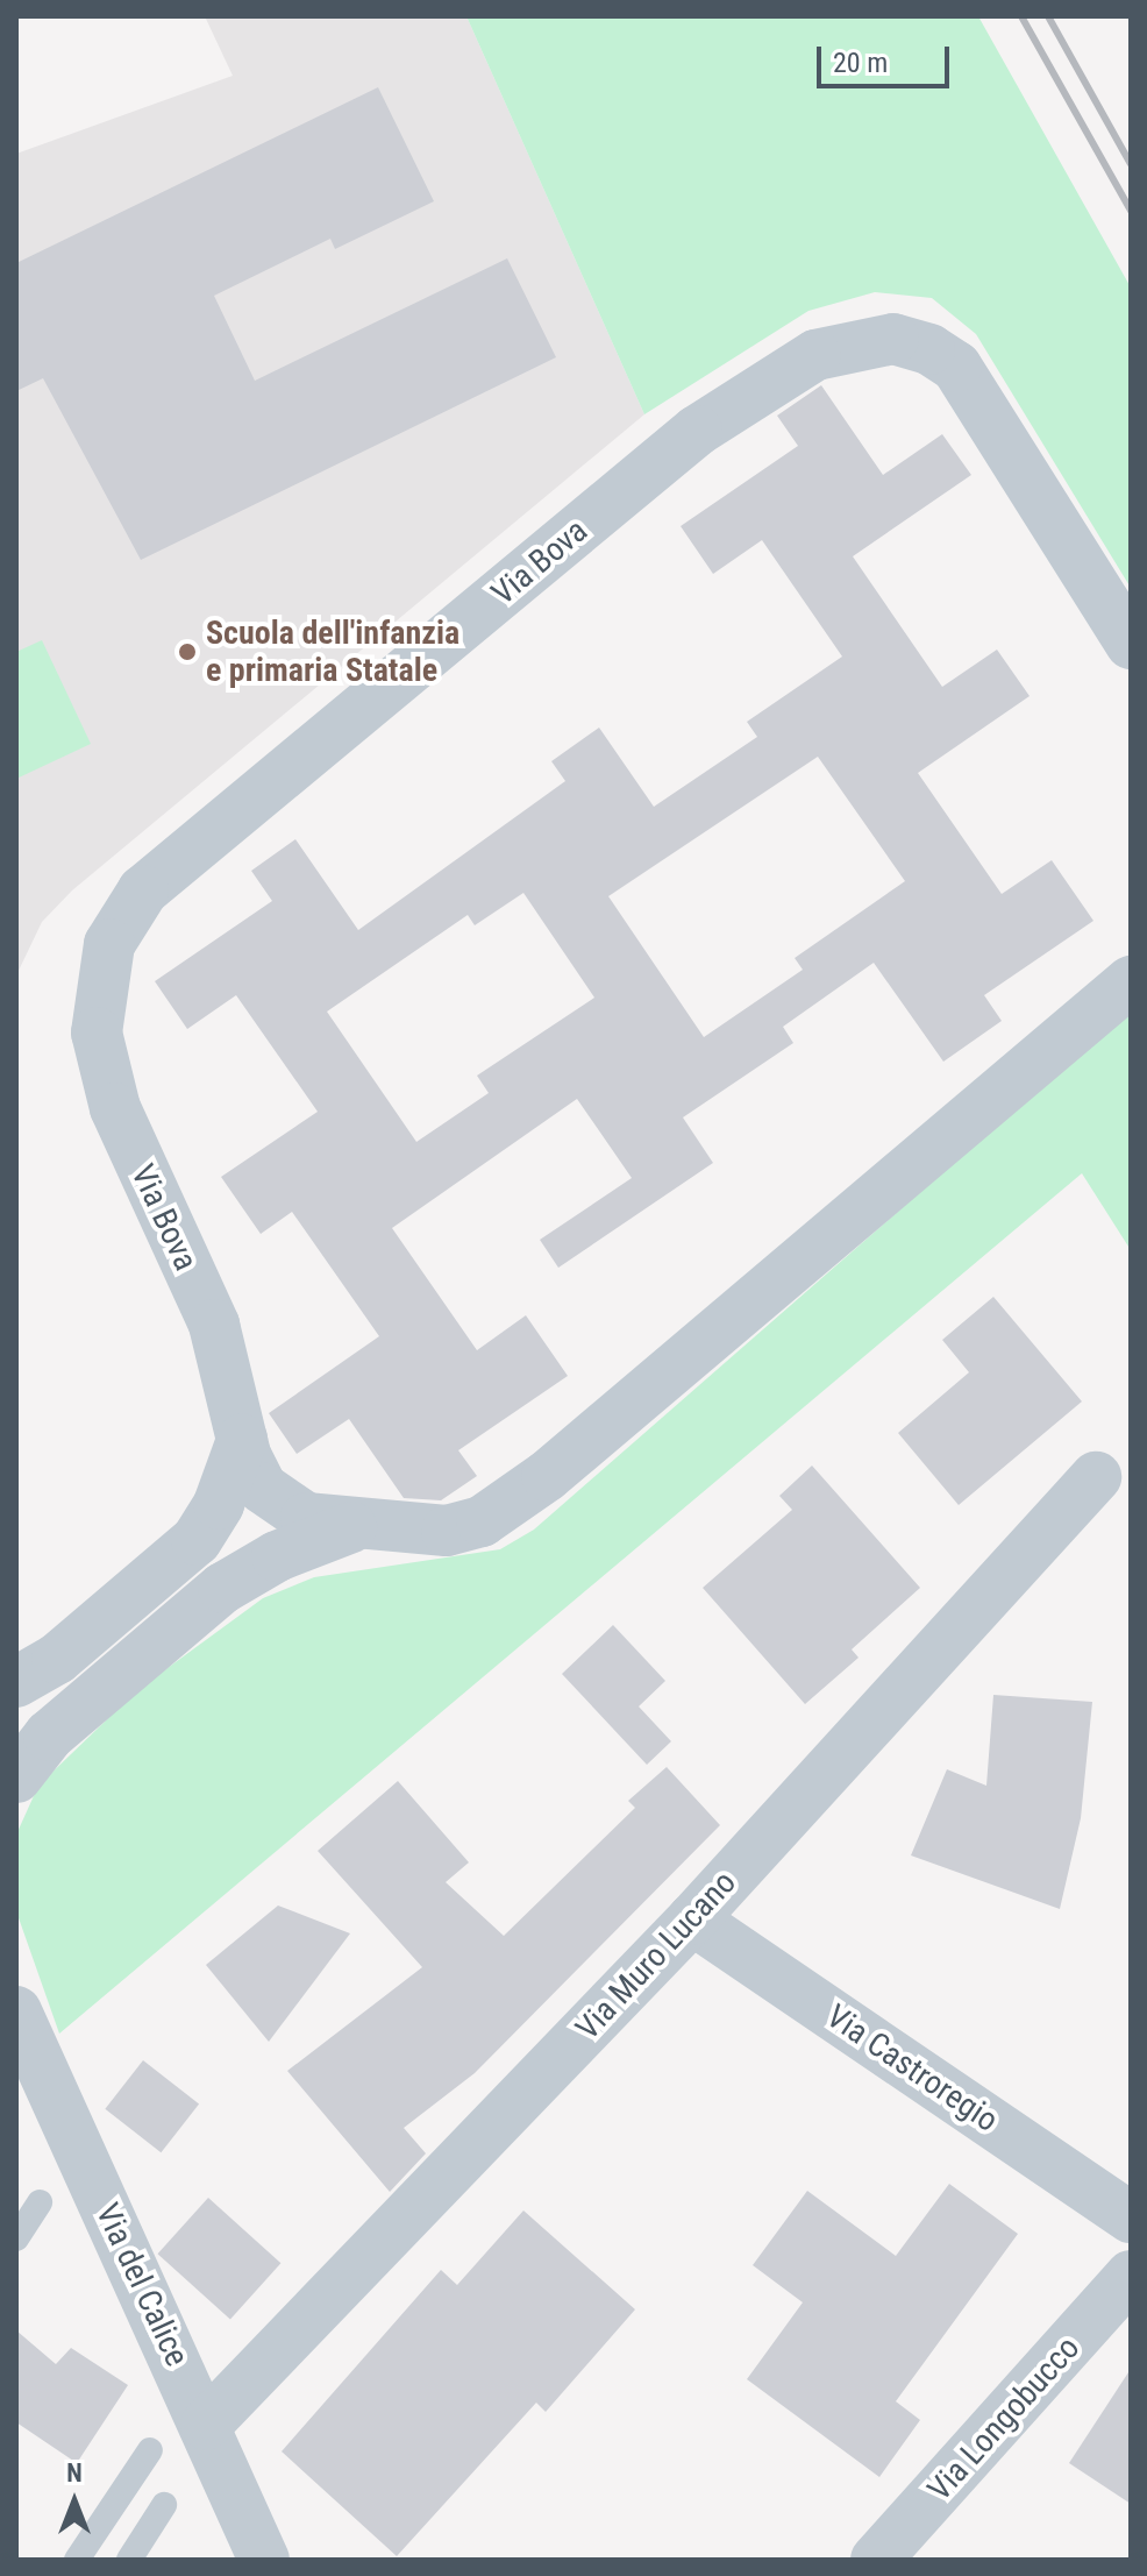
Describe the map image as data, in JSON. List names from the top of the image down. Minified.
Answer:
{"streets":{"street":["Via Bova","Via Muro Lucano","Via Castroregio","Via del Calice","Via Longobucco"]},"crossings":[["Via Muro Lucano","Via Castroregio"],["Via Muro Lucano","Via del Calice"]],"places":["Scuola dell'infanzia e primaria Statale"],"scale_bar":"20 m","north":"top"}
